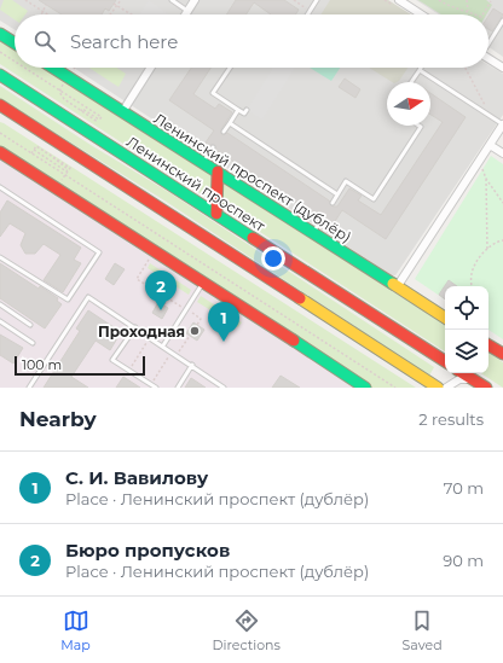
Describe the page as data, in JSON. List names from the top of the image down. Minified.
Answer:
{"streets":{"main road":["Ленинский проспект (дублёр)","Ленинский проспект"]},"places":["Проходная"],"scale_bar":"100 m","north":"right","page":{"search":"Search here","pins":["2","1"],"scale":"100 m","heading":["Nearby","2 results"],"list":[{"mark":"1","name":"С. И. Вавилову","note":"Place · Ленинский проспект (дублёр)","value":"70 m"},{"mark":"2","name":"Бюро пропусков","note":"Place · Ленинский проспект (дублёр)","value":"90 m"}],"nav":["Map","Directions","Saved"]}}
